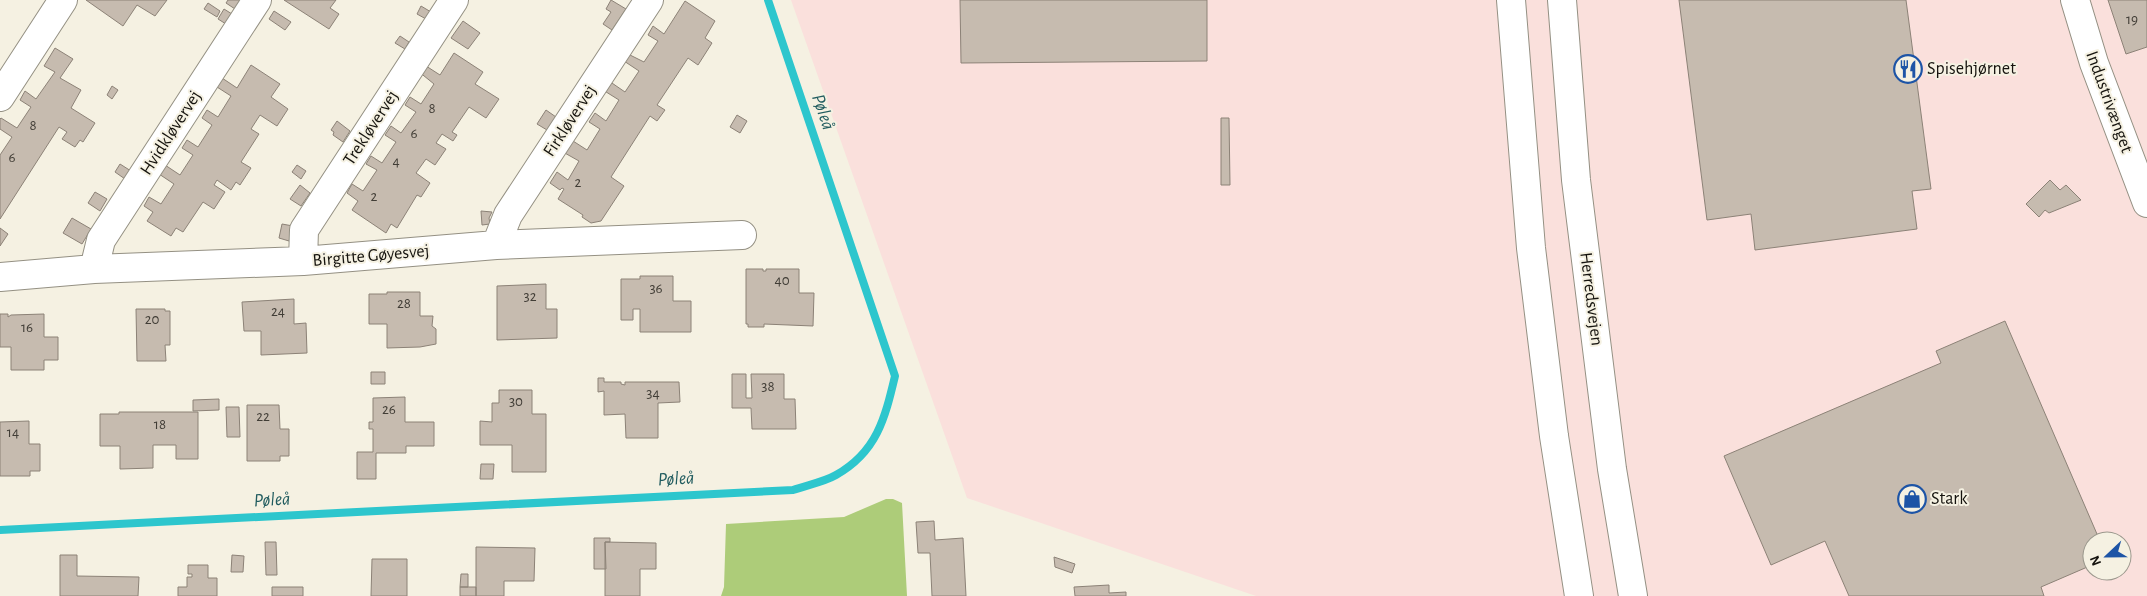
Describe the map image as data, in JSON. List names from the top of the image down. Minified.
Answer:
{"streets":{"street":["Industrivænget","Firkløvervej","Trekløvervej","Hvidkløvervej","Birgitte Gøyesvej","Herredsvejen"]},"crossings":[["Firkløvervej","Birgitte Gøyesvej"],["Trekløvervej","Birgitte Gøyesvej"],["Hvidkløvervej","Birgitte Gøyesvej"]],"water":["Pøleå"],"places":{"restaurant":["Spisehjørnet"],"shop":["Stark"]},"house_numbers":["19","8","8","6","6","4","2","2","40","36","32","28","24","20","16","38","34","30","26","22","18","14"],"north":"left"}
